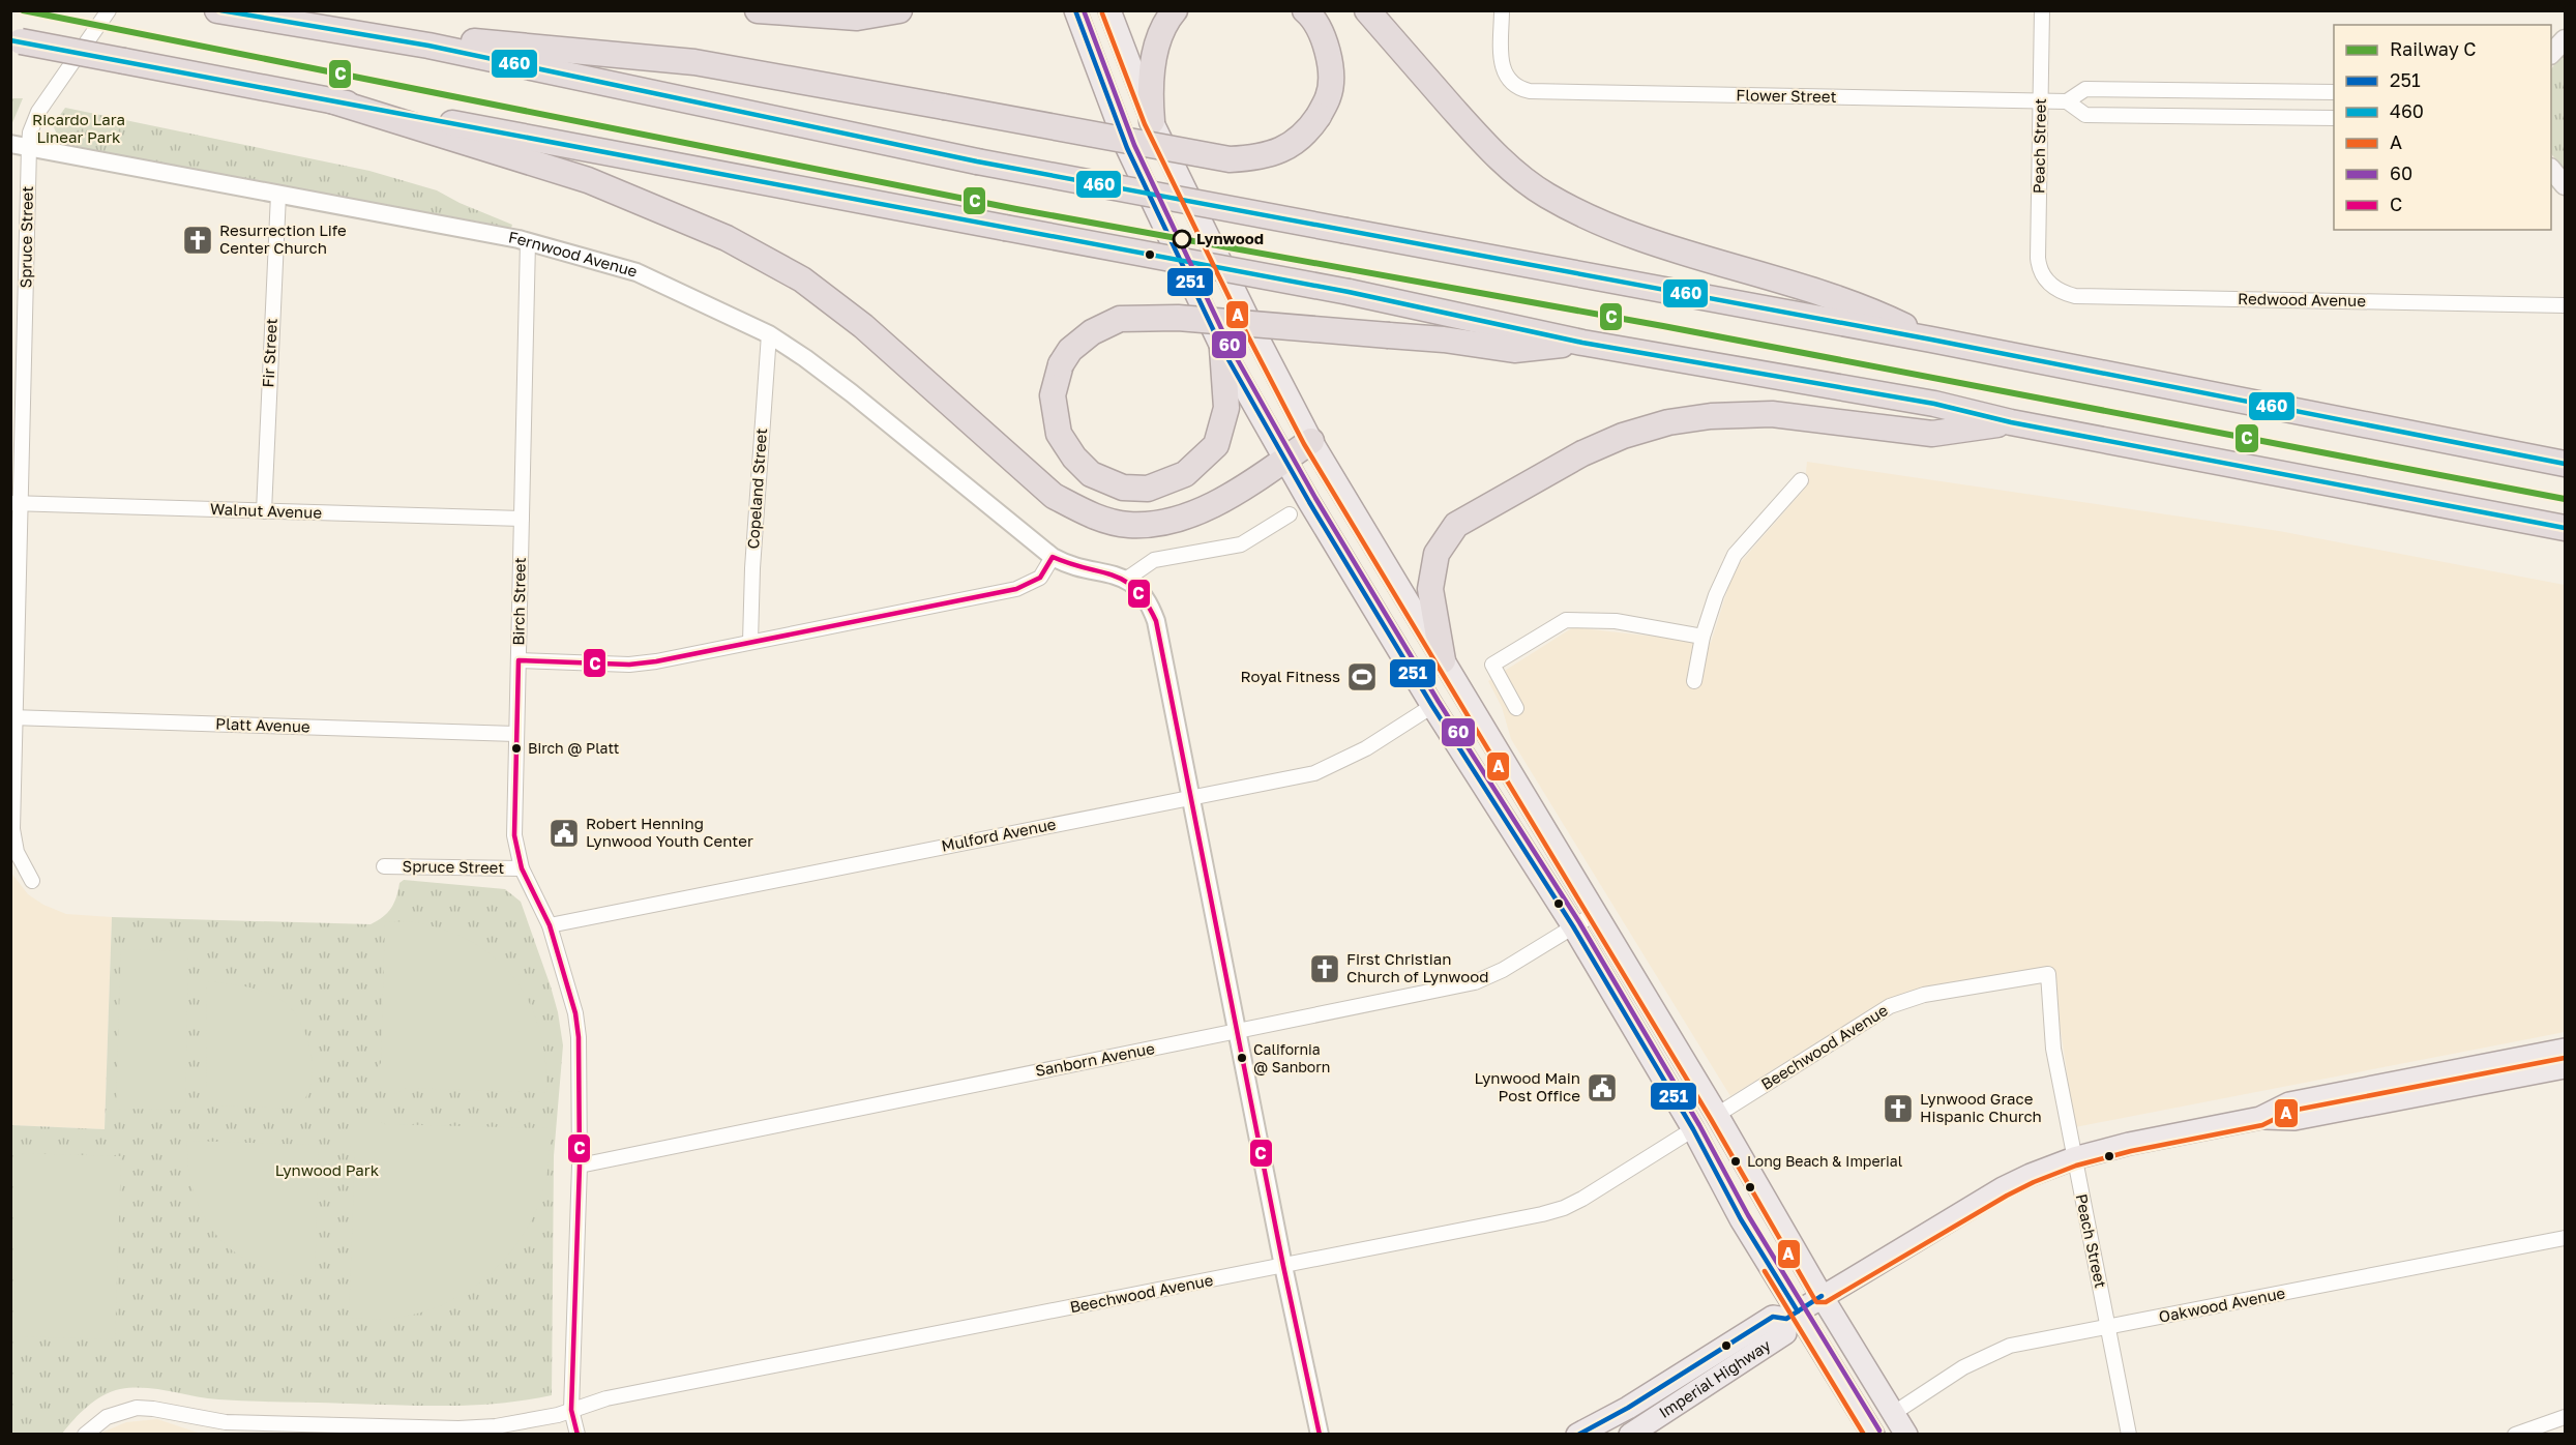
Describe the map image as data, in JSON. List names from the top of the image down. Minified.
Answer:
{"streets":{"main road":["Imperial Highway"],"street":["Flower Street","Peach Street","Spruce Street","Fernwood Avenue","Redwood Avenue","Fir Street","Copeland Street","Walnut Avenue","Birch Street","Platt Avenue","Mulford Avenue","Beechwood Avenue","Sanborn Avenue","Oakwood Avenue"]},"crossings":[["Flower Street","Peach Street"],["Peach Street","Redwood Avenue"],["Peach Street","Beechwood Avenue"],["Peach Street","Oakwood Avenue"],["Peach Street","Imperial Highway"],["Spruce Street","Fernwood Avenue"],["Spruce Street","Walnut Avenue"],["Spruce Street","Birch Street"],["Spruce Street","Platt Avenue"],["Fernwood Avenue","Fir Street"],["Fernwood Avenue","Copeland Street"],["Fernwood Avenue","Birch Street"],["Fir Street","Walnut Avenue"],["Walnut Avenue","Birch Street"],["Birch Street","Platt Avenue"],["Birch Street","Mulford Avenue"],["Birch Street","Beechwood Avenue"],["Birch Street","Sanborn Avenue"]],"parks":["Ricardo Lara Linear Park","Lynwood Park"],"places":{"other":["Lynwood","Birch @ Platt","California @ Sanborn","Long Beach & Imperial"],"church":["Resurrection Life Center Church","First Christian Church of Lynwood","Lynwood Grace Hispanic Church"],"sports":["Royal Fitness"],"public building":["Robert Henning Lynwood Youth Center","Lynwood Main Post Office"]},"lines":["rail line C","transit line 251","transit line 460","transit line 60","transit line A","transit line C"],"legend":["Railway C","251","460","A","60","C"]}
